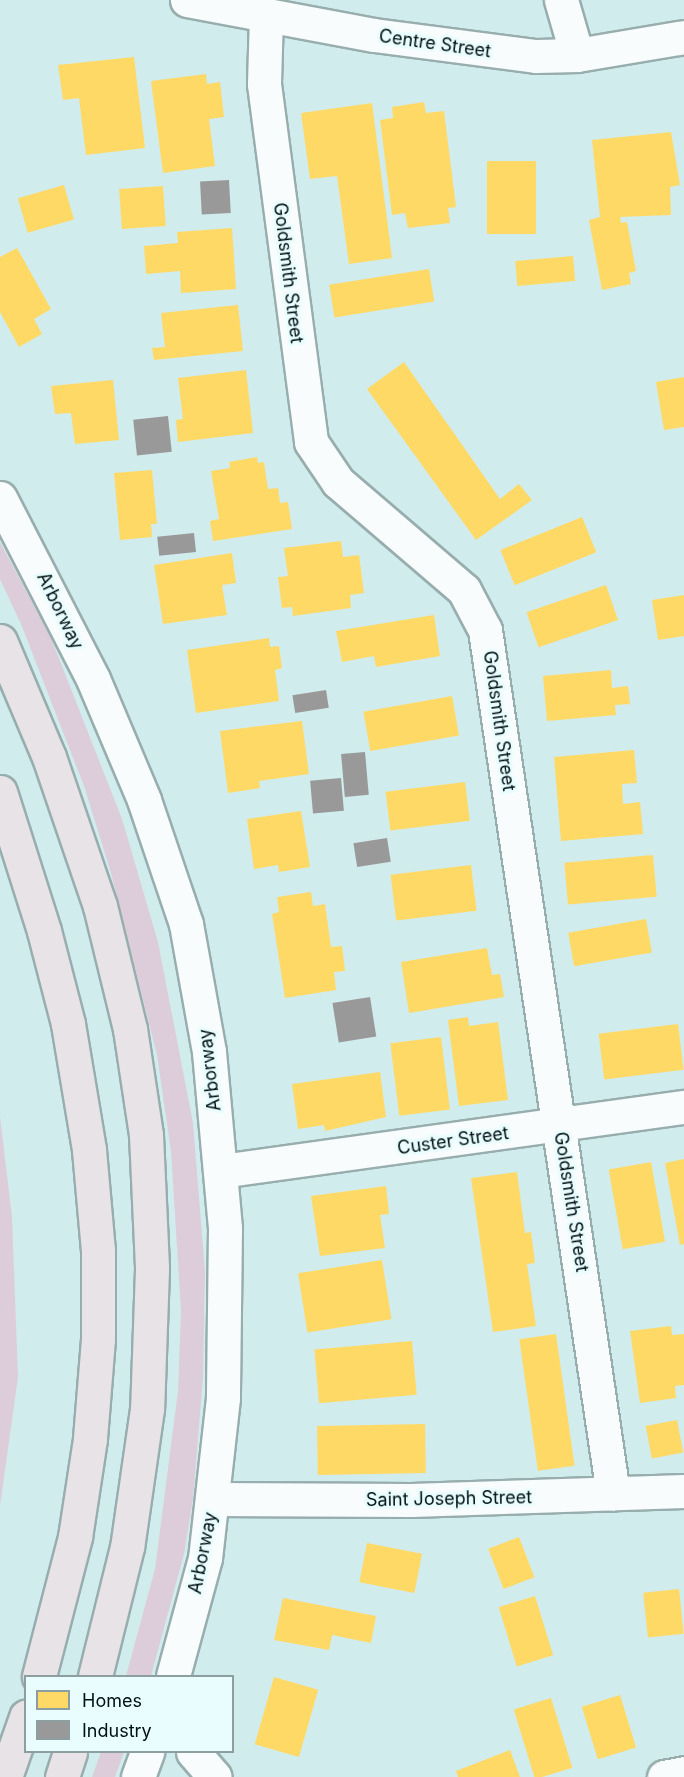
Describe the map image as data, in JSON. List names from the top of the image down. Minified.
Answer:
{"streets":{"street":["Centre Street","Goldsmith Street","Arborway","Custer Street","Saint Joseph Street"]},"crossings":[["Centre Street","Goldsmith Street"],["Goldsmith Street","Custer Street"],["Goldsmith Street","Saint Joseph Street"],["Arborway","Custer Street"],["Arborway","Saint Joseph Street"]],"legend":["Homes","Industry"]}
